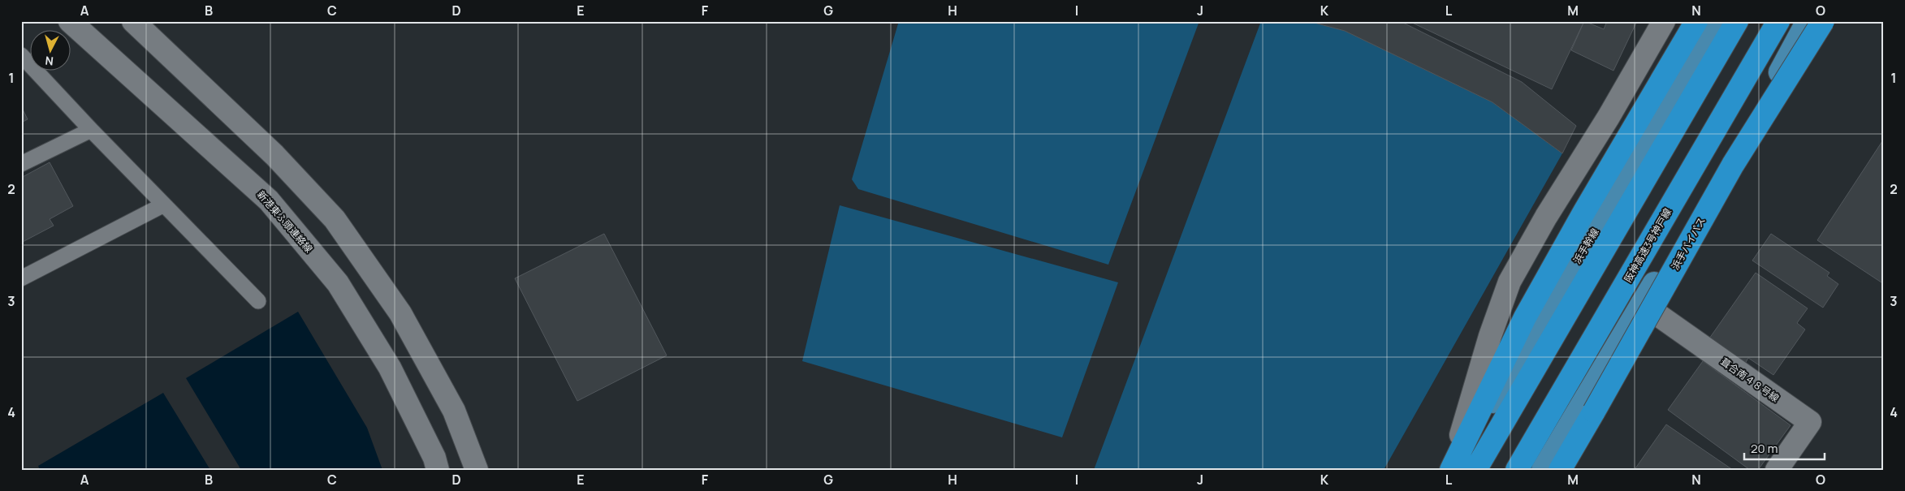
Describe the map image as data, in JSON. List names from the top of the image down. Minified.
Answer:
{"streets":{"highway":["浜手バイパス","阪神高速3号神戸線"],"main road":["浜手幹線"],"street":["新港東ふ頭連絡線","葺合南４８号線"]},"scale_bar":"20 m","north":"bottom","grid":{"columns":["A","B","C","D","E","F","G","H","I","J","K","L","M","N","O"],"rows":["1","2","3","4"]}}
